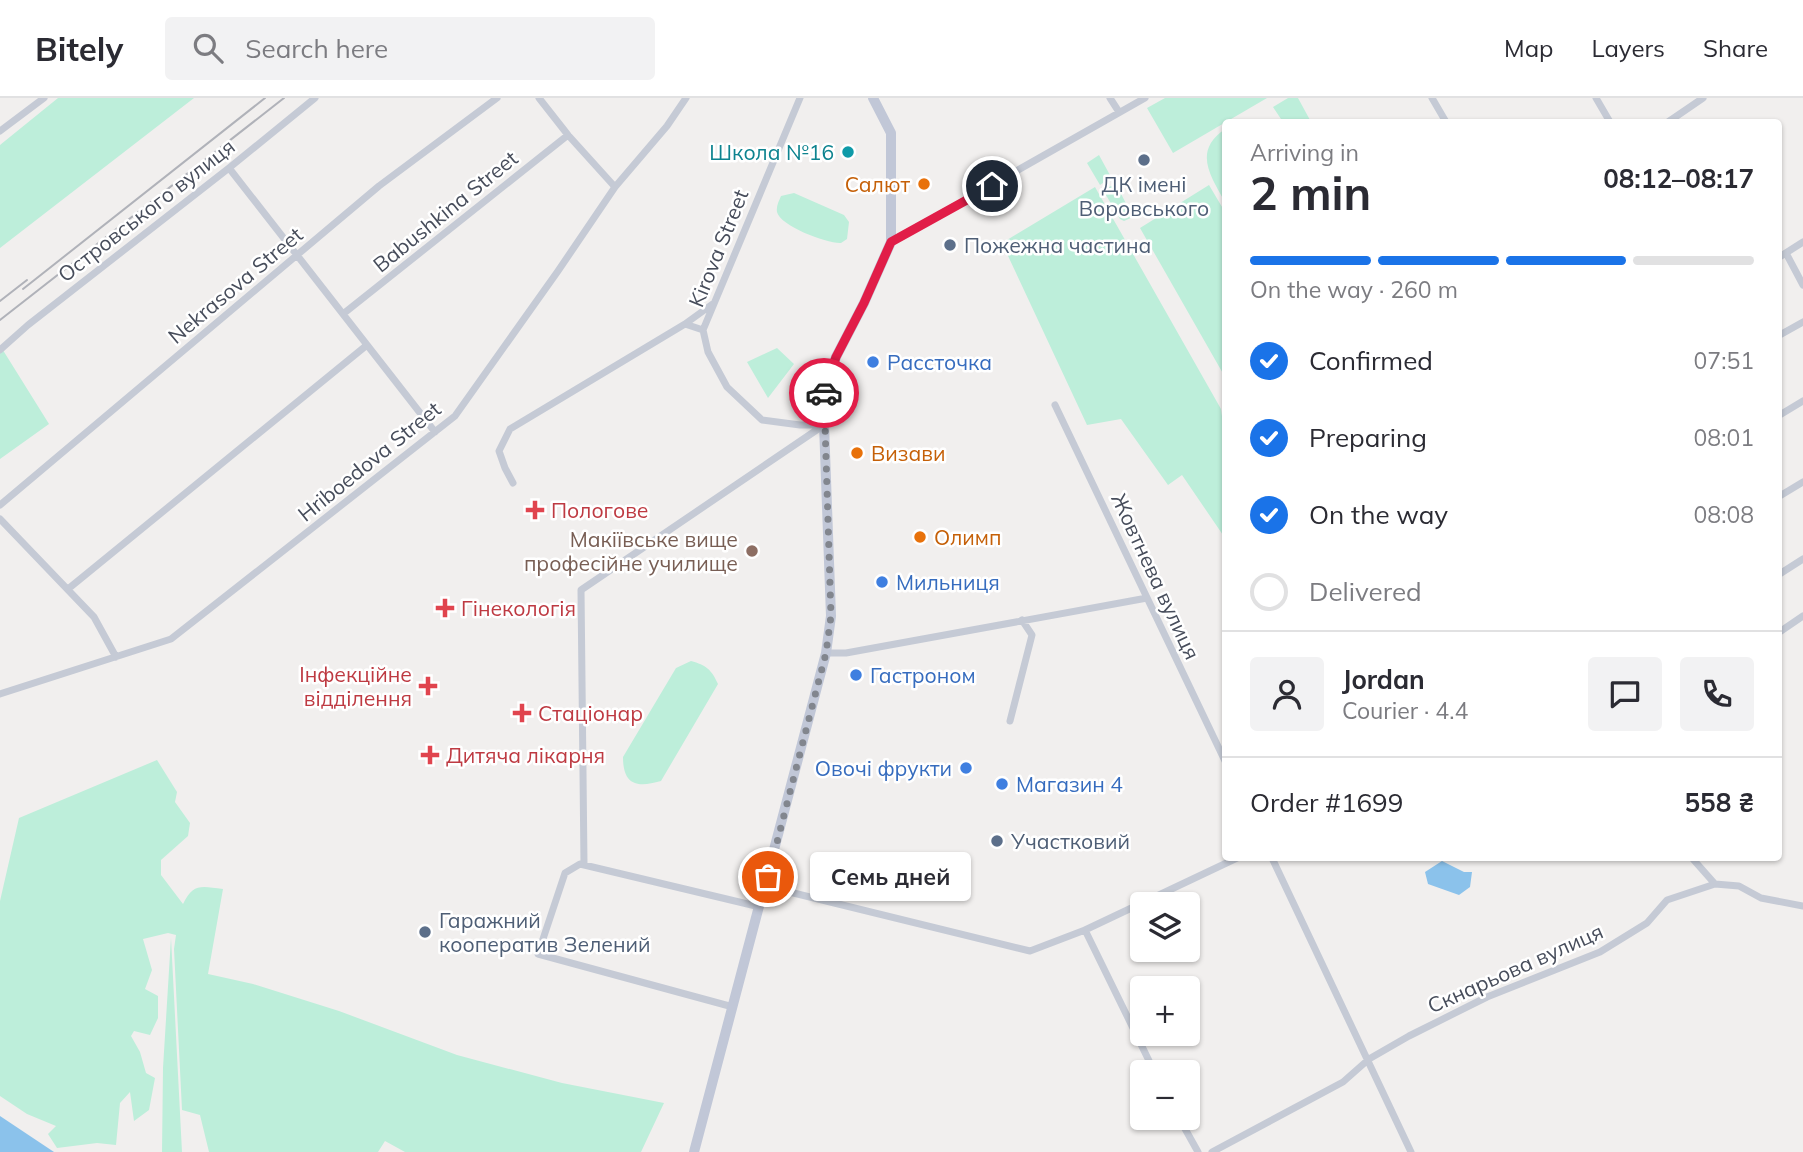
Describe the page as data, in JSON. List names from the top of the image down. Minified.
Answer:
{"streets":{"street":["Островського вулиця","Babushkina Street","Kirova Street","Nekrasova Street","Hriboedova Street","Жовтнева вулиця","Скнарьова вулиця"]},"places":{"other":["Школа №16","ДК імені Воровського","Салют","Пожежна частина","Рассточка","Визави","Олимп","Макіївське вище професійне училище","Мильниця","Гастроном","Овочі фрукти","Магазин 4","Участковий","Семь дней","Гаражний кооператив Зелений"],"health":["Пологове","Гінекологія","Інфекційне відділення","Стаціонар","Дитяча лікарня"]},"page":{"header":"Bitely","search":"Search here","nav":["Map","Layers","Share"],"heading":["2 min","Arriving in","08:12–08:17"],"panel":["Jordan","Courier · 4.4","Order #1699","558 ₴"],"bar":"On the way · 260 m","list":[["Confirmed","07:51"],["Preparing","08:01"],["On the way","08:08"],"Delivered"],"bubble":"Семь дней","map_buttons":["+","−"]}}
